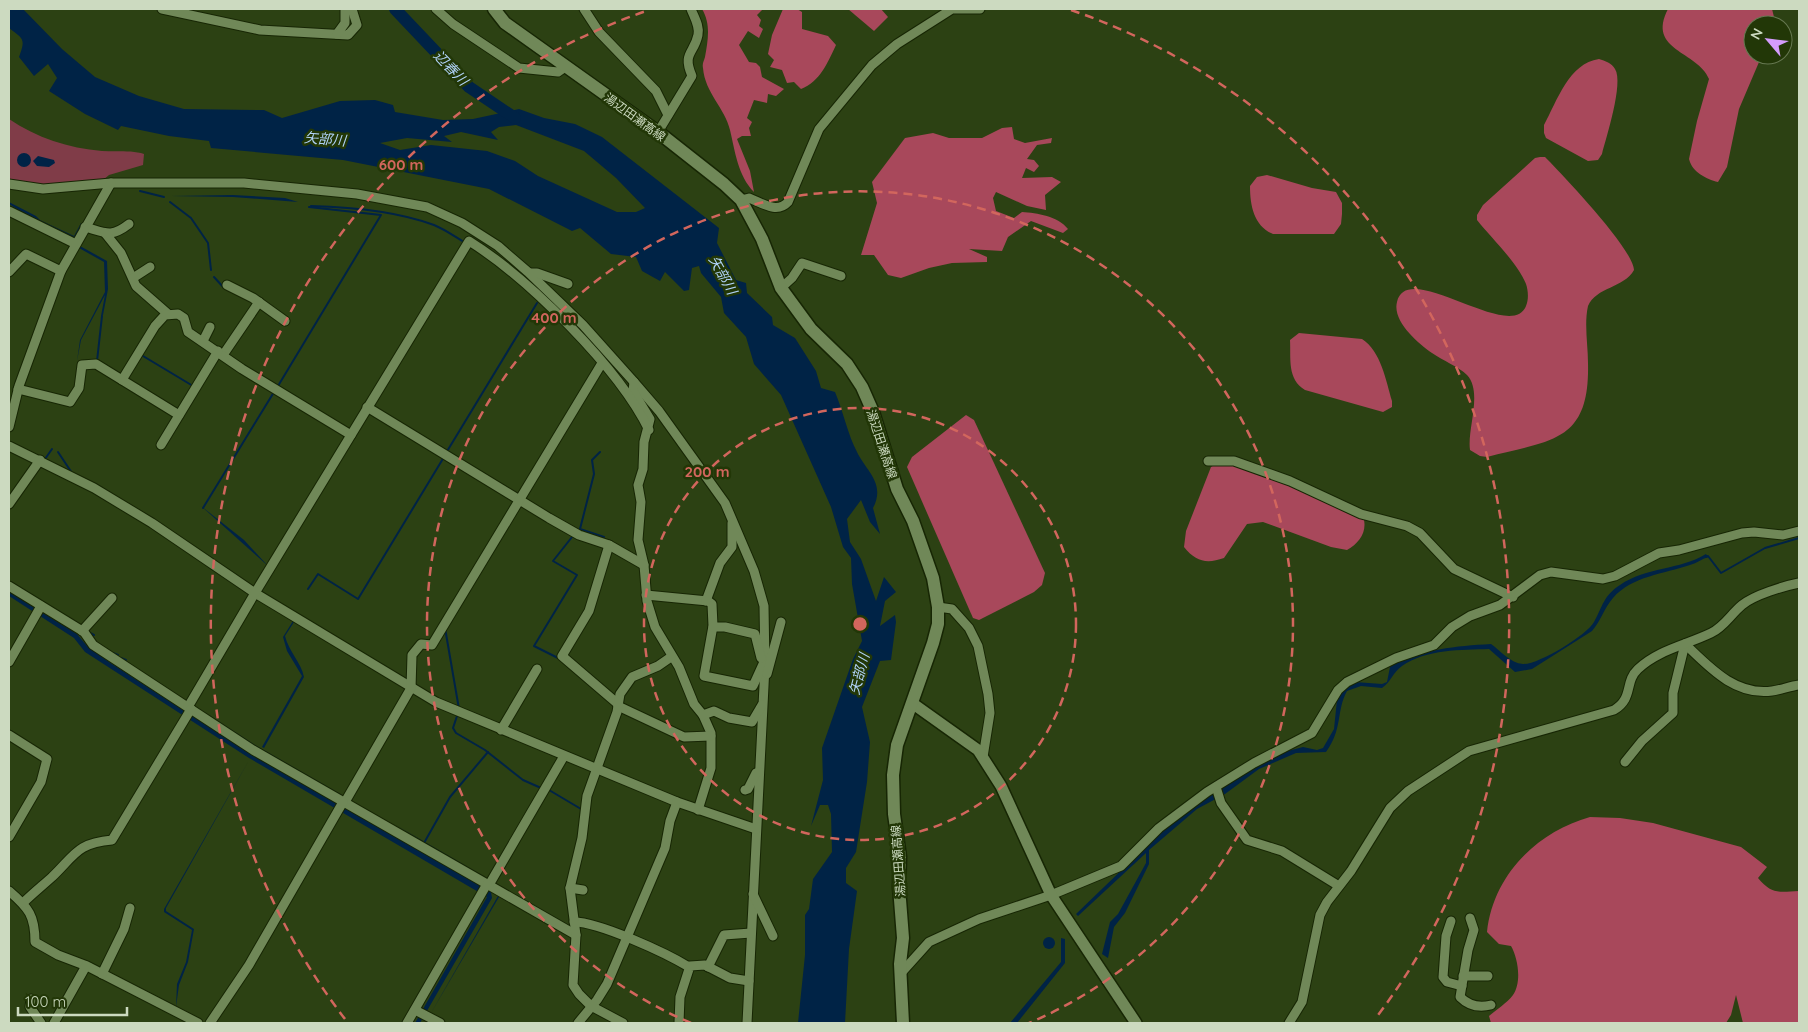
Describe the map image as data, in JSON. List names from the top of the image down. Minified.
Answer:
{"streets":{"main road":["湯辺田瀬高線"]},"water":["辺春川","矢部川"],"scale_bar":"100 m","north":"top left","rings":["600 m","400 m","200 m"]}
